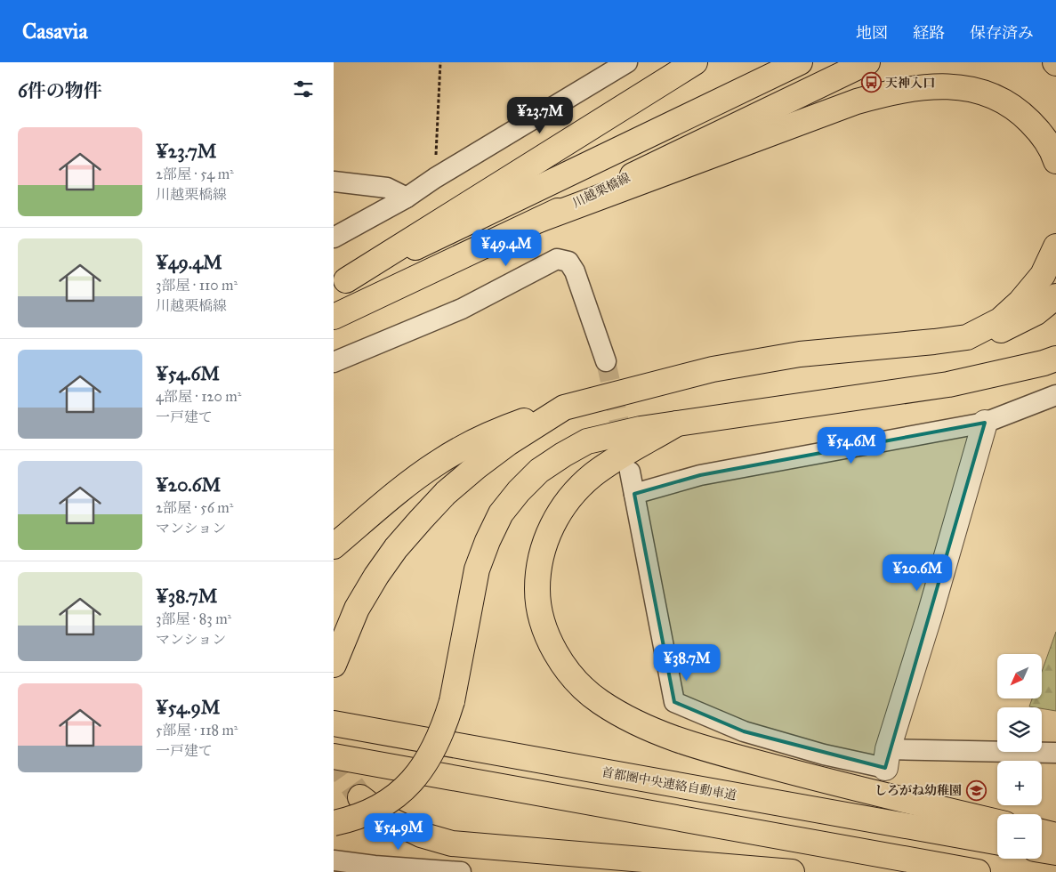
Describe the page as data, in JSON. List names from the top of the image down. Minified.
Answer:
{"streets":{"main road":["川越栗橋線","首都圏中央連絡自動車道"]},"places":{"bus stop":["天神入口"],"school or university":["しろがね幼稚園"]},"north":"bottom left","page":{"header":"Casavia","nav":["地図","経路","保存済み"],"heading":"6件の物件","price":["¥23.7M","¥49.4M","¥54.6M","¥20.6M","¥38.7M","¥54.9M"],"list":[{"name":"¥23.7M","note":"2部屋 · 54 m² · 川越栗橋線"},{"name":"¥49.4M","note":"3部屋 · 110 m² · 川越栗橋線"},{"name":"¥54.6M","note":"4部屋 · 120 m² · 一戸建て"},{"name":"¥20.6M","note":"2部屋 · 56 m² · マンション"},{"name":"¥38.7M","note":"3部屋 · 83 m² · マンション"},{"name":"¥54.9M","note":"5部屋 · 118 m² · 一戸建て"}],"map_buttons":["+","−"]}}
